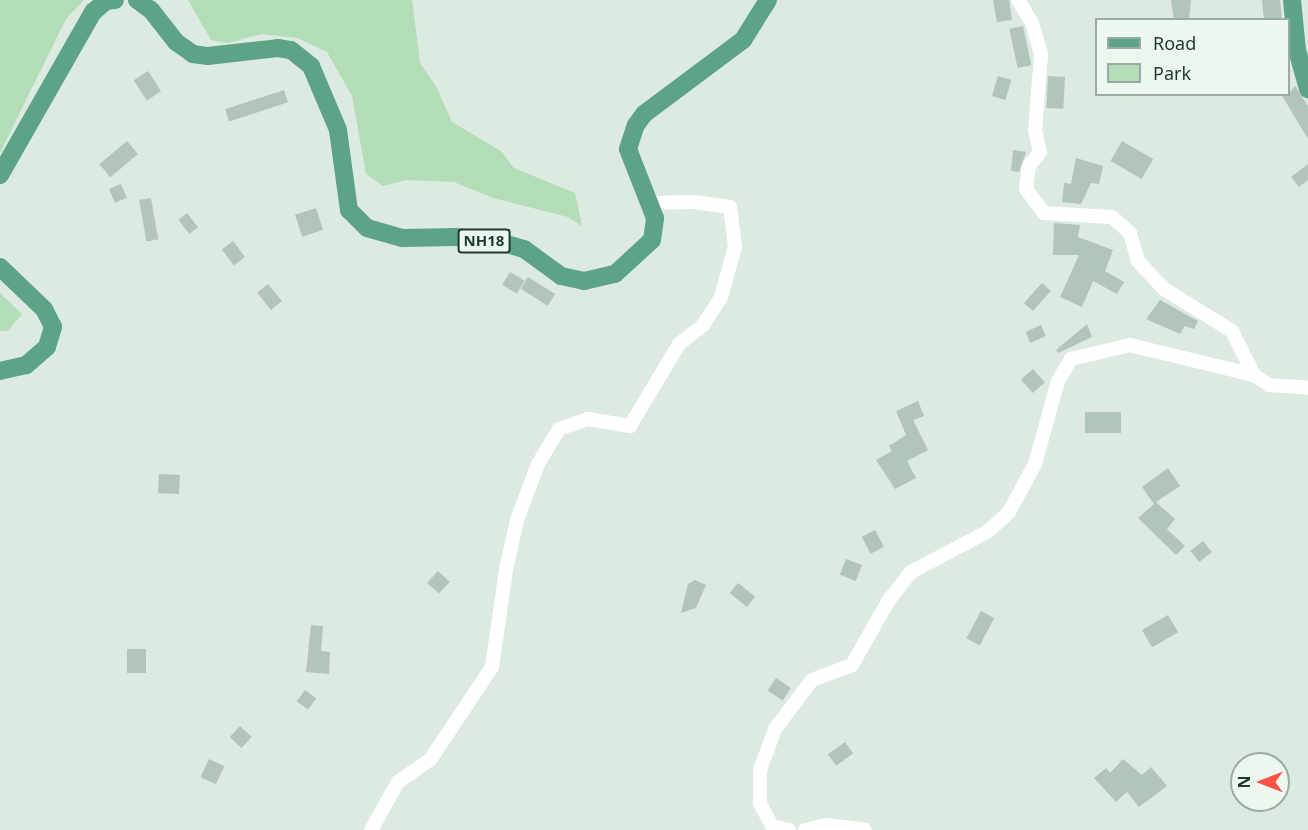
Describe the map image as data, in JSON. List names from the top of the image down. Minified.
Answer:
{"streets":{"main road":["NH18"]},"legend":["Road","Park"],"north":"left"}
